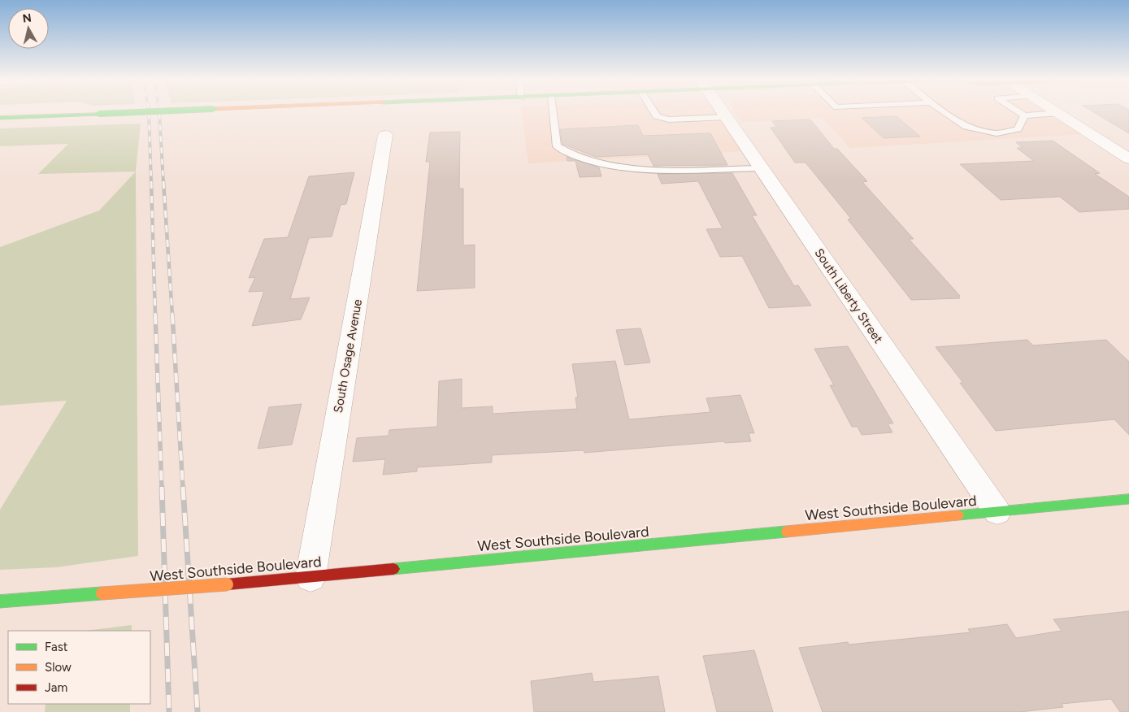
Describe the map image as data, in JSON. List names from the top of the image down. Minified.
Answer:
{"streets":{"main road":["West Southside Boulevard"],"street":["South Liberty Street","South Osage Avenue"]},"crossings":[["South Liberty Street","West Southside Boulevard"],["South Osage Avenue","West Southside Boulevard"]],"legend":["Fast","Slow","Jam"],"north":"top"}
